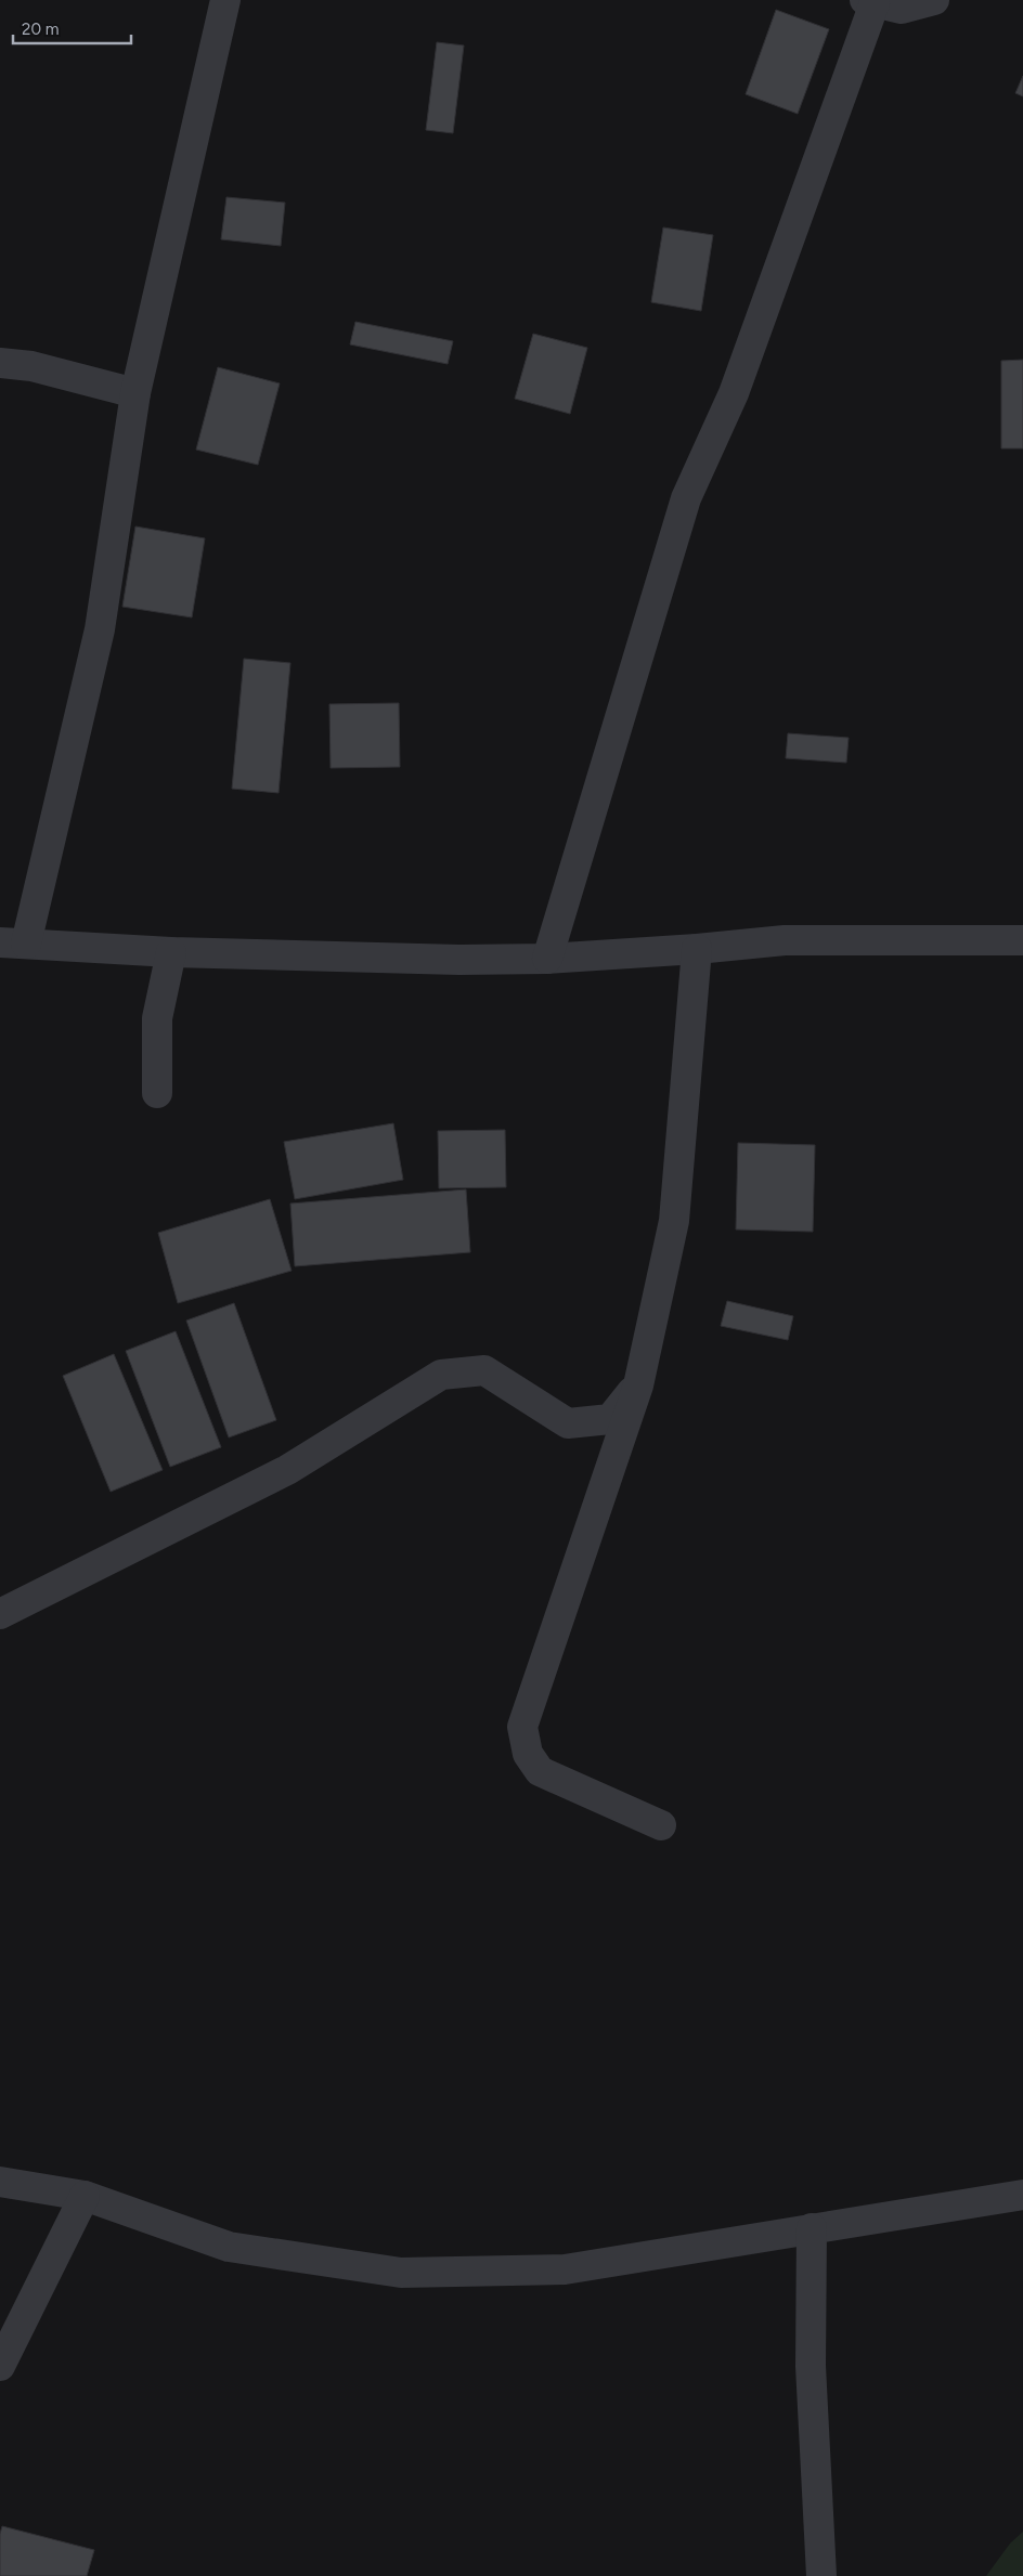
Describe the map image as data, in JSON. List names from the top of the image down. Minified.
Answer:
{"scale_bar":"20 m"}
